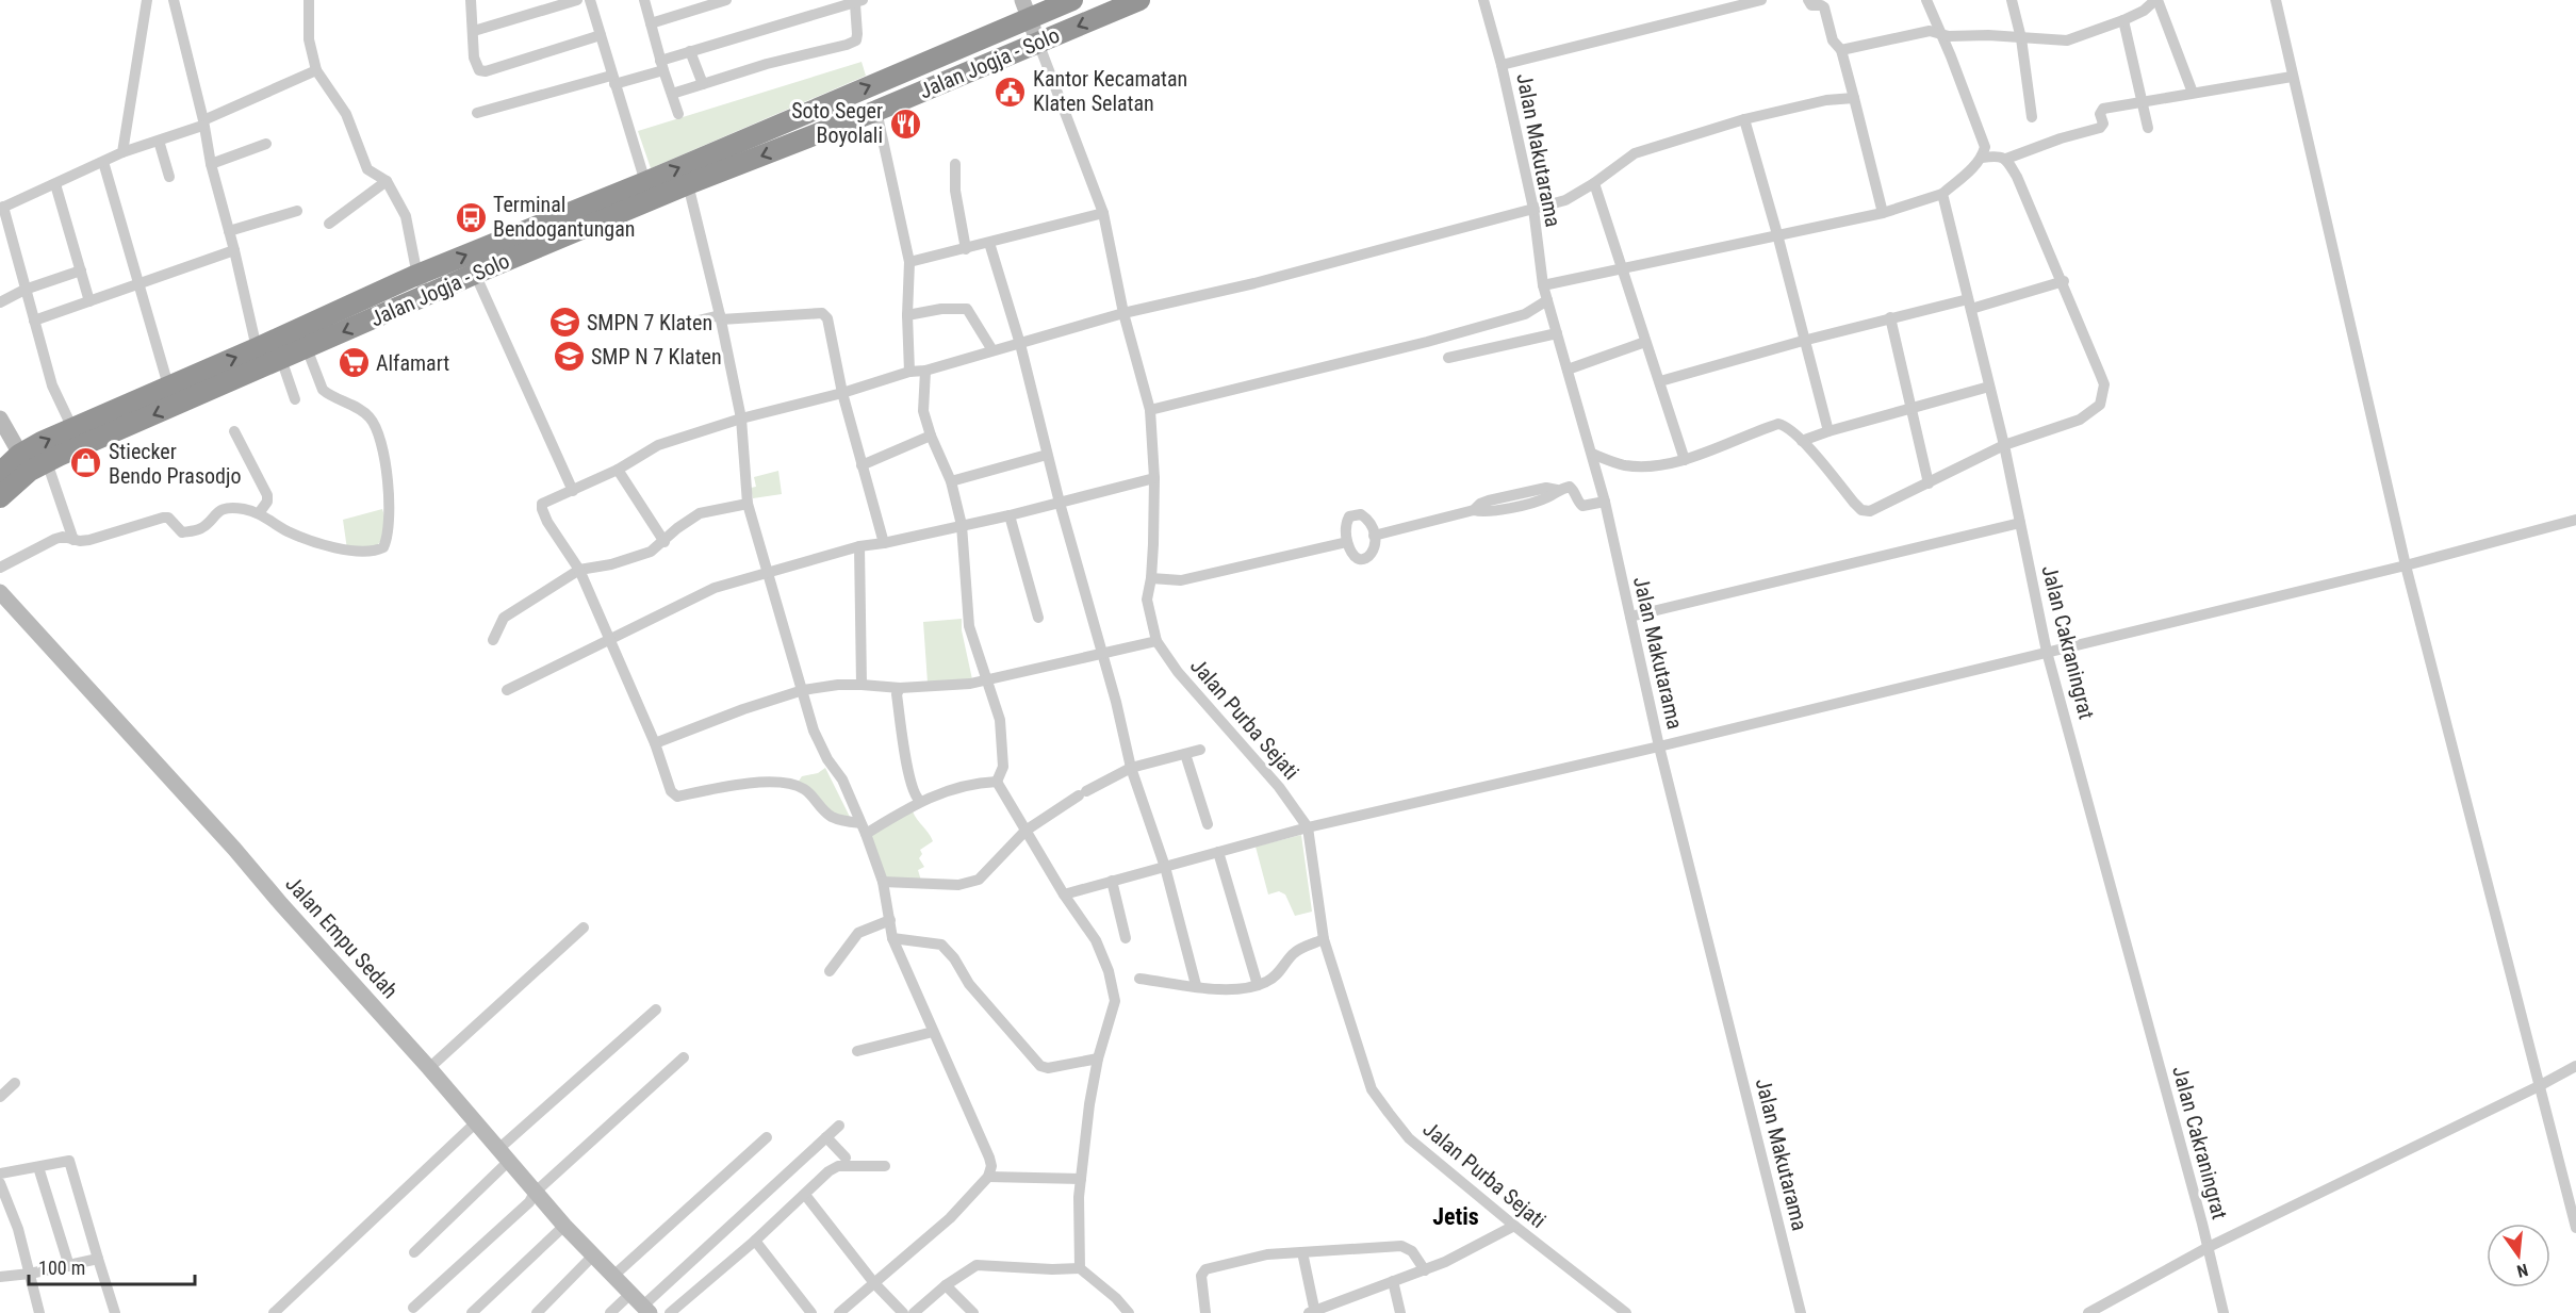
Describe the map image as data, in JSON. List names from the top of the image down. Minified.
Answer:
{"streets":{"highway":["Jalan Jogja - Solo"],"street":["Jalan Makutarama","Jalan Cakraningrat","Jalan Purba Sejati","Jalan Empu Sedah"]},"crossings":[["Jalan Jogja - Solo","Jalan Purba Sejati"]],"districts":["Jetis"],"places":{"public building":["Kantor Kecamatan Klaten Selatan"],"restaurant":["Soto Seger Boyolali"],"bus stop":["Terminal Bendogantungan"],"school or university":["SMPN 7 Klaten","SMP N 7 Klaten"],"supermarket":["Alfamart"],"shop":["Stiecker Bendo Prasodjo"]},"scale_bar":"100 m","north":"bottom"}
